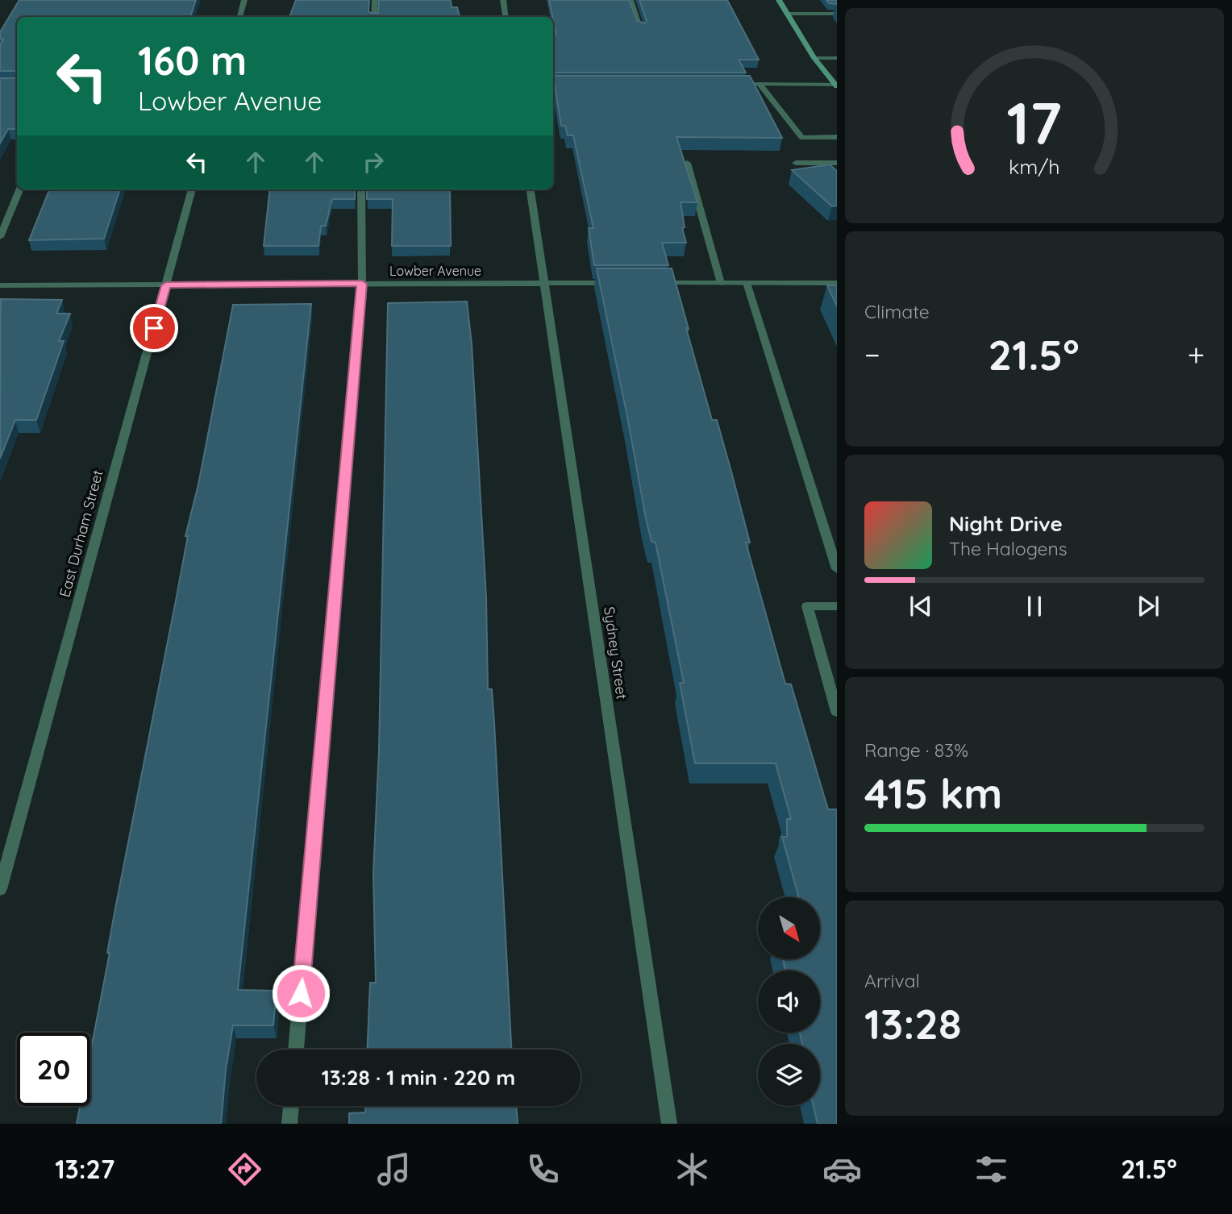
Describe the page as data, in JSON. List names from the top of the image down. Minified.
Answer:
{"streets":{"street":["Lowber Avenue","East Durham Street","Sydney Street"]},"crossings":[["Lowber Avenue","East Durham Street"],["Lowber Avenue","Sydney Street"]],"north":"bottom right","page":{"turn":["160 m","Lowber Avenue"],"tile":["Climate",["Range · 83%","415 km"],["Arrival","13:28"]],"heat":["−","21.5°","+"],"song":["Night Drive","The Halogens"],"limit":"20","trip":"13:28 · 1 min · 220 m","tabs":["13:27","21.5°"],"gauge":["17","km/h"]}}
